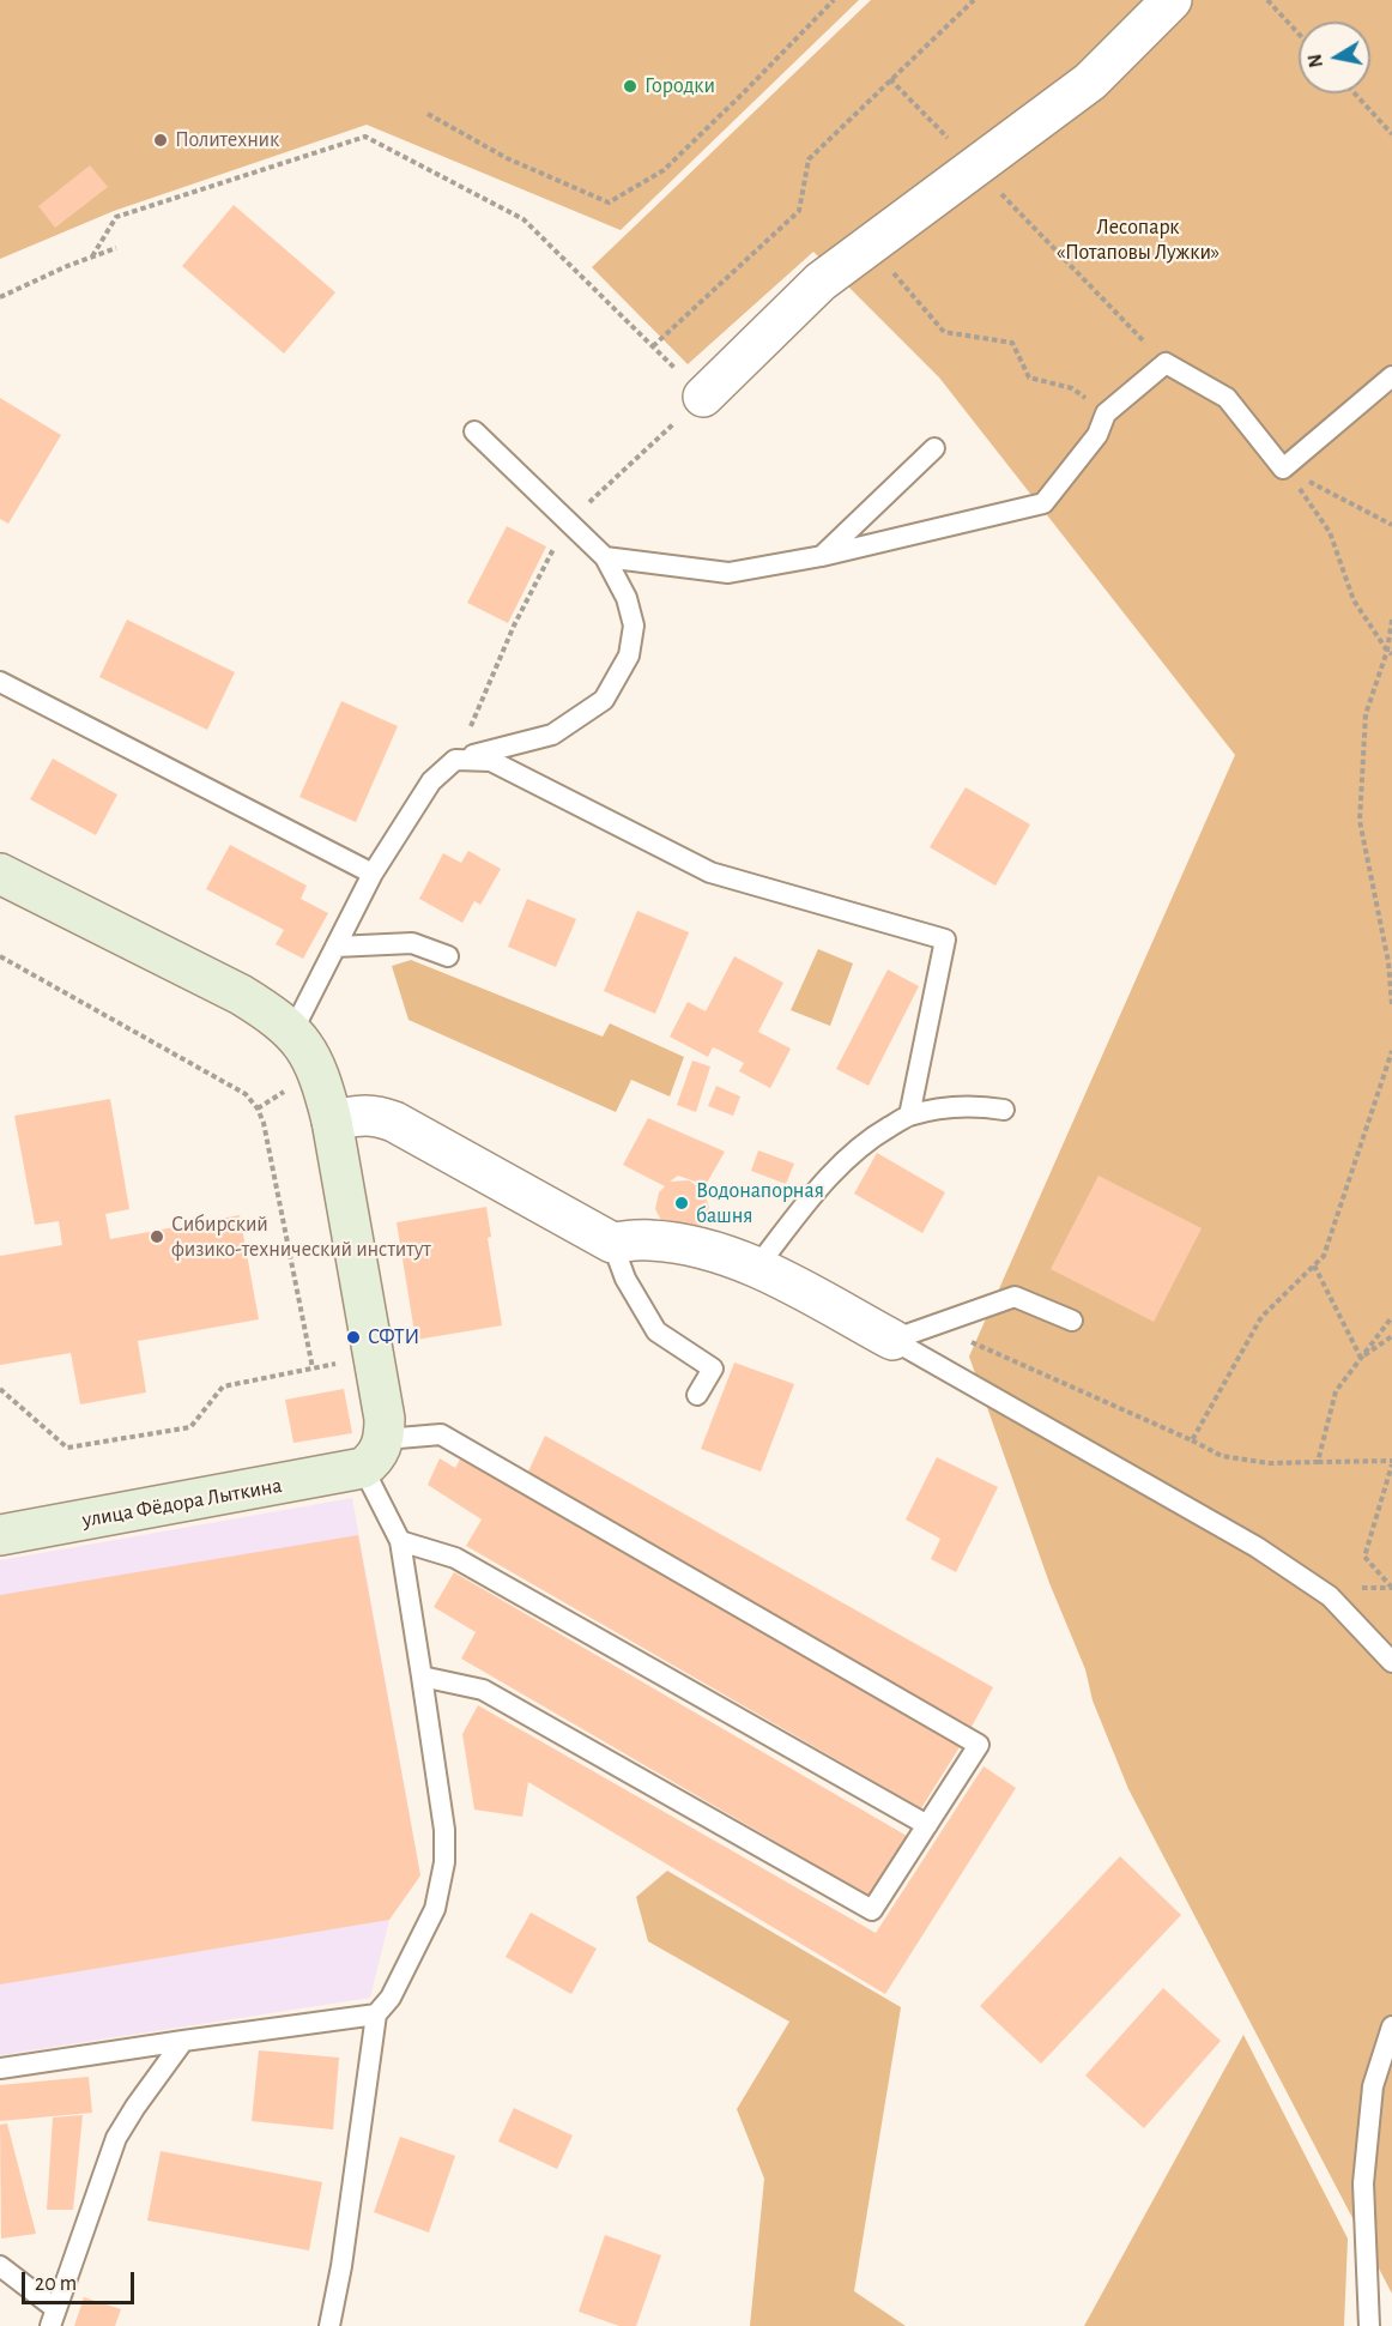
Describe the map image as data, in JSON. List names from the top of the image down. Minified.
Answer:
{"streets":{"street":["улица Фёдора Лыткина"]},"parks":["Лесопарк «Потаповы Лужки»"],"places":["Городки","Политехник","Водонапорная башня","Сибирский физико-технический институт","СФТИ"],"scale_bar":"20 m","north":"left"}
